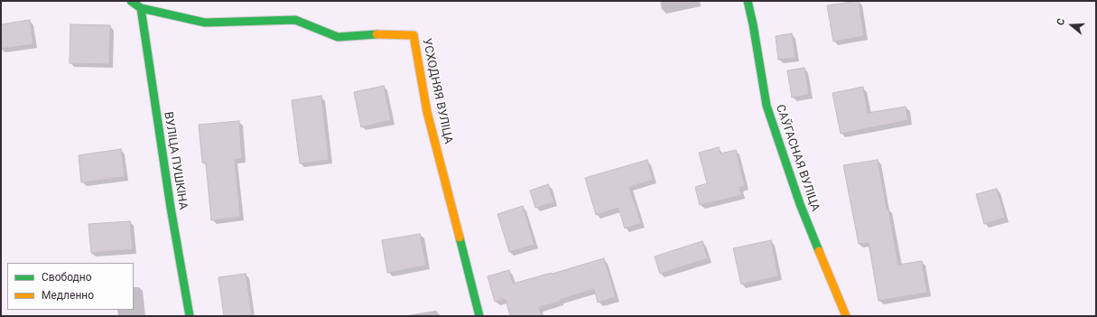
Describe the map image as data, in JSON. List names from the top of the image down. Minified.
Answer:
{"streets":{"street":["УСХОДНЯЯ ВУЛІЦА","САЎГАСНАЯ ВУЛІЦА","ВУЛІЦА ПУШКІНА"]},"crossings":[["УСХОДНЯЯ ВУЛІЦА","ВУЛІЦА ПУШКІНА"]],"legend":["Свободно","Медленно"],"north":"left"}
